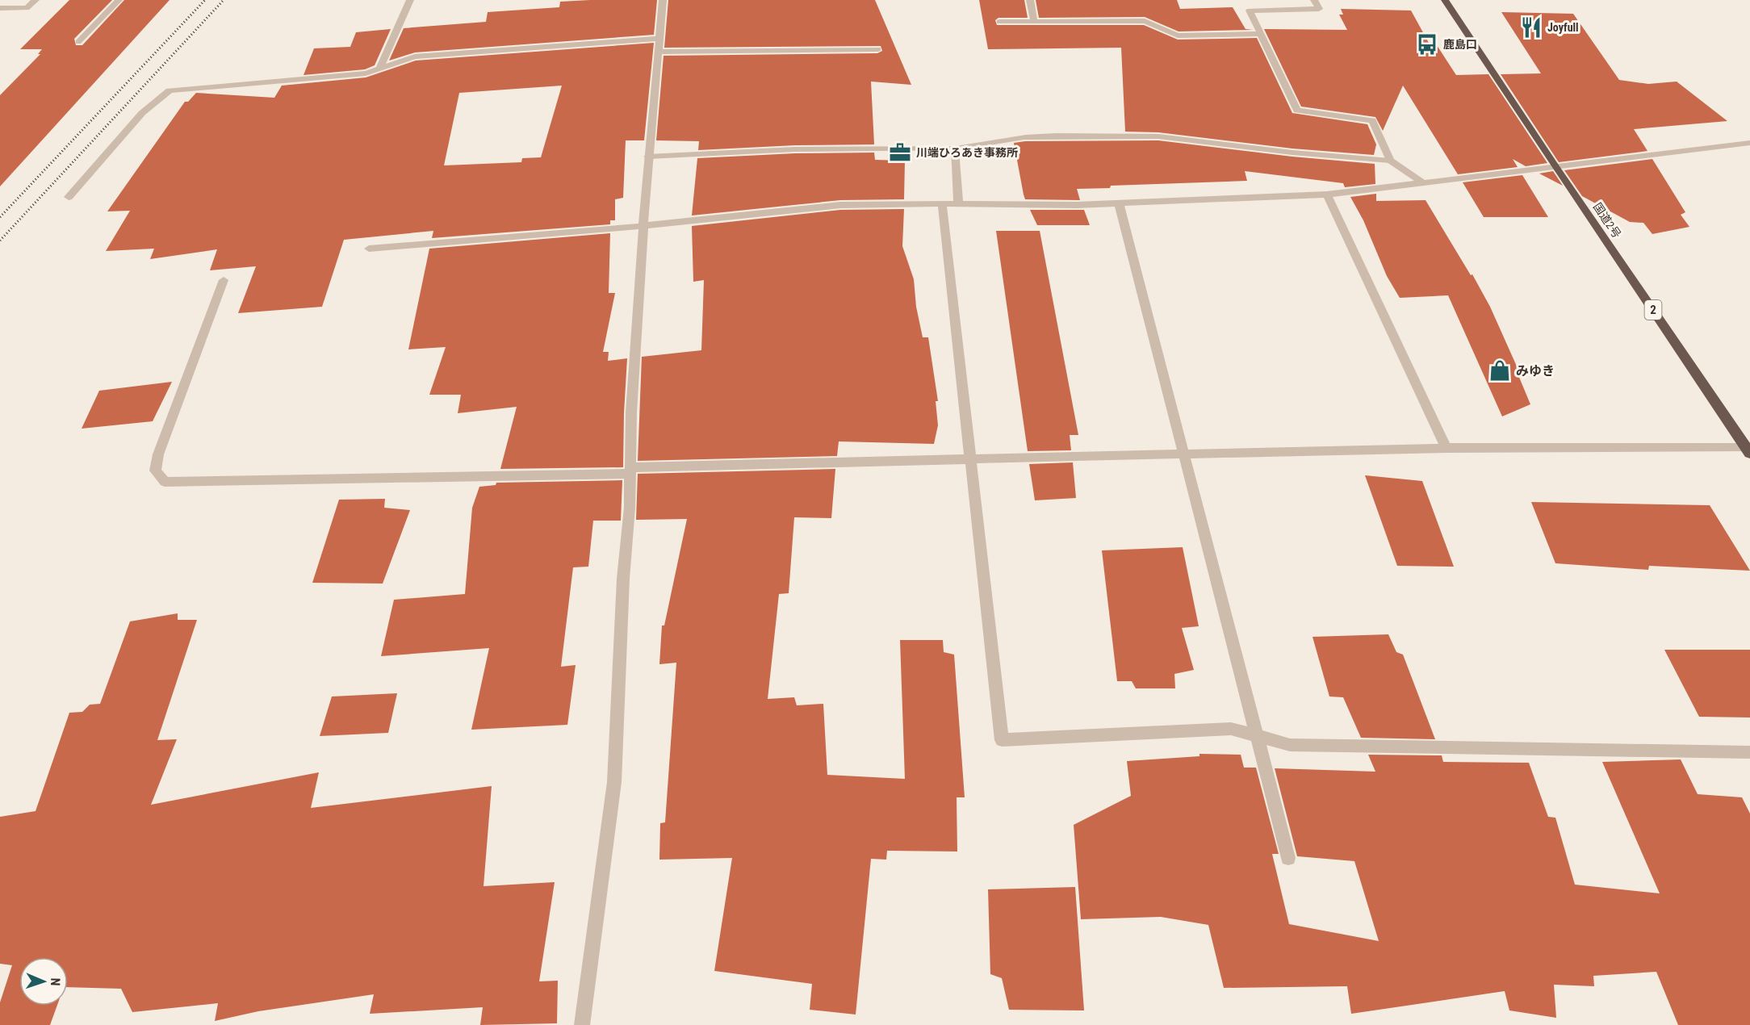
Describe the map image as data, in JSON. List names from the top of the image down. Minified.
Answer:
{"streets":{"highway":["国道2号","2"]},"places":{"restaurant":["Joyfull"],"bus stop":["鹿島口"],"office":["川端ひろあき事務所"],"shop":["みゆき"]},"north":"right"}
